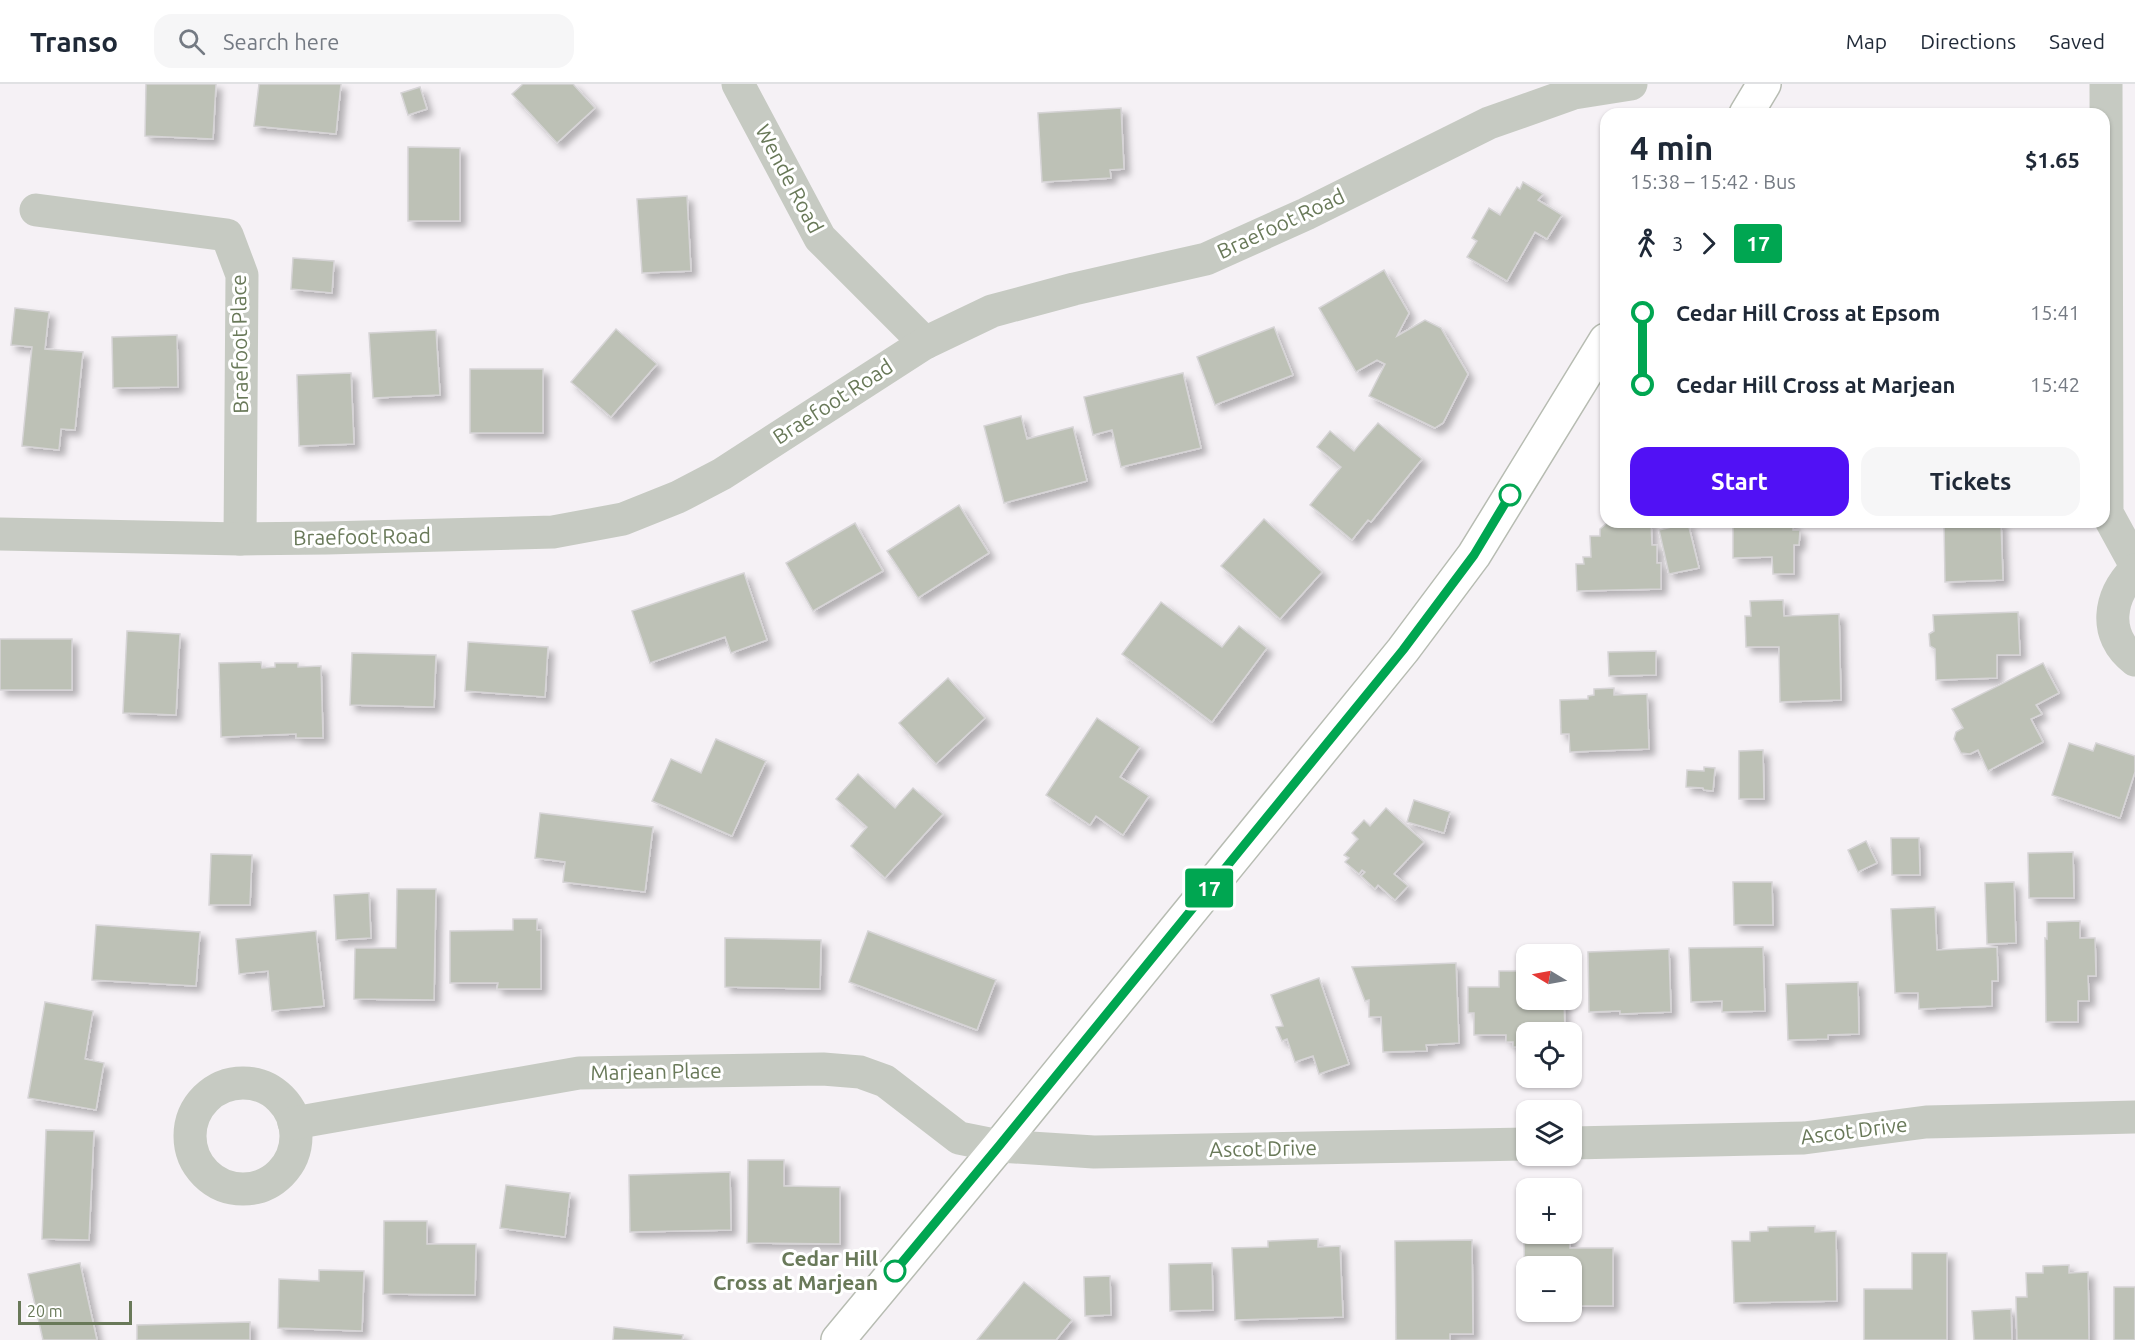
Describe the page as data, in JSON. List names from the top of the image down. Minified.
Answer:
{"streets":{"street":["Wende Road","Braefoot Road","Braefoot Place","Marjean Place","Ascot Drive"]},"crossings":[["Wende Road","Braefoot Road"],["Braefoot Road","Braefoot Place"],["Marjean Place","Ascot Drive"]],"places":["Cedar Hill Cross at Marjean"],"lines":["bus line 17"],"scale_bar":"20 m","north":"left","page":{"header":"Transo","search":"Search here","nav":["Map","Directions","Saved"],"on_map":"17","heading":["4 min","15:38 – 15:42 · Bus","$1.65"],"legs":["3","17"],"list":[{"name":"Cedar Hill Cross at Epsom","value":"15:41"},{"name":"Cedar Hill Cross at Marjean","value":"15:42"}],"buttons":["Start","Tickets"],"map_buttons":["+","−"],"scale":"20 m"}}
